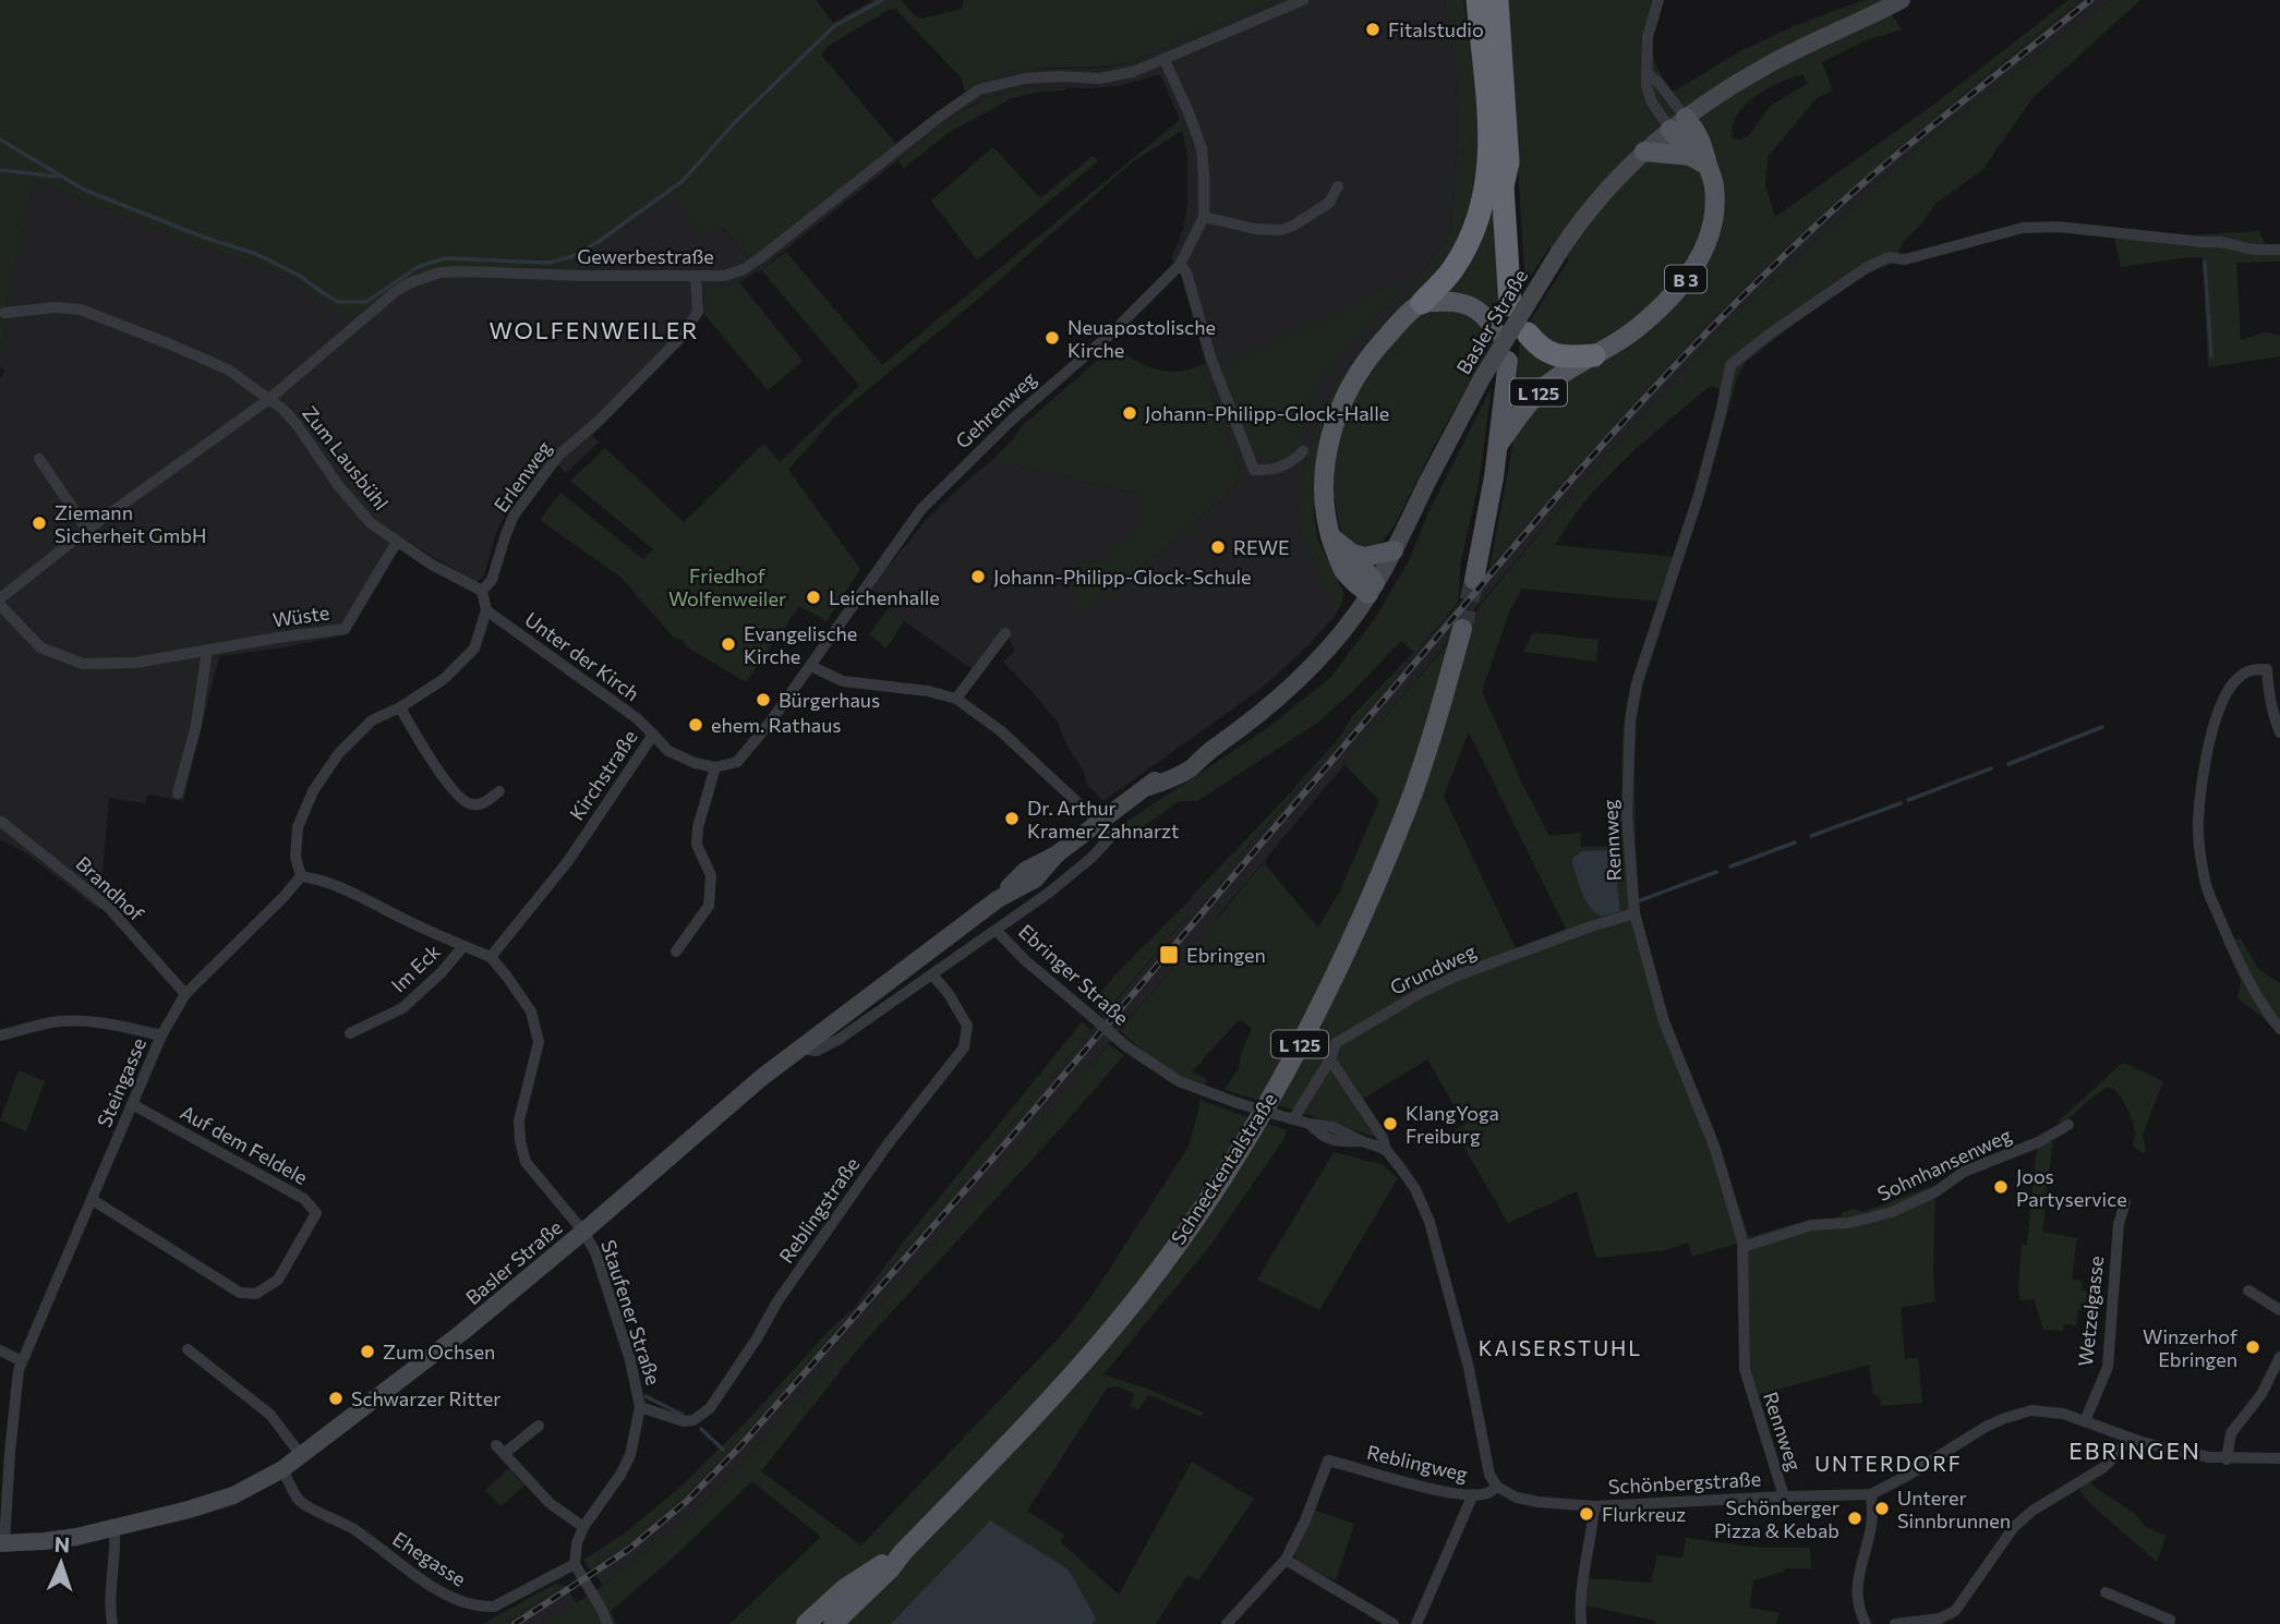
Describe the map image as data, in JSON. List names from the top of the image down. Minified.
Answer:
{"streets":{"main road":["B 3","Basler Straße","L 125","Schneckentalstraße"],"street":["Gewerbestraße","Gehrenweg","Zum Lausbühl","Erlenweg","Wüste","Unter der Kirch","Kirchstraße","Rennweg","Brandhof","Im Eck","Grundweg","Ebringer Straße","Steingasse","Auf dem Feldele","Sohnhansenweg","Reblingstraße","Wetzelgasse","Staufener Straße","Reblingweg","Schönbergstraße","Ehegasse"]},"crossings":[["Gewerbestraße","Gehrenweg"],["Gewerbestraße","Zum Lausbühl"],["Gewerbestraße","Erlenweg"],["B 3","L 125"],["Basler Straße","Ebringer Straße"],["Basler Straße","Steingasse"],["Basler Straße","Staufener Straße"],["Basler Straße","Ehegasse"],["Zum Lausbühl","Erlenweg"],["Zum Lausbühl","Wüste"],["Unter der Kirch","Kirchstraße"],["Rennweg","Grundweg"],["Rennweg","Sohnhansenweg"],["Rennweg","Schönbergstraße"],["Brandhof","Steingasse"],["Grundweg","Ebringer Straße"],["Steingasse","Auf dem Feldele"],["Reblingstraße","Staufener Straße"],["Wetzelgasse","Schönbergstraße"],["Staufener Straße","Ehegasse"],["Reblingweg","Schönbergstraße"]],"districts":["WOLFENWEILER","KAISERSTUHL","EBRINGEN","UNTERDORF"],"parks":["Friedhof Wolfenweiler"],"places":{"other":["Fitalstudio","Neuapostolische Kirche","Johann-Philipp-Glock-Halle","Ziemann Sicherheit GmbH","REWE","Johann-Philipp-Glock-Schule","Leichenhalle","Evangelische Kirche","Bürgerhaus","ehem. Rathaus","Dr. Arthur Kramer Zahnarzt","KlangYoga Freiburg","Joos Partyservice","Winzerhof Ebringen","Zum Ochsen","Schwarzer Ritter","Unterer Sinnbrunnen","Flurkreuz","Schönberger Pizza & Kebab"],"transit":["Ebringen"]},"north":"top"}
